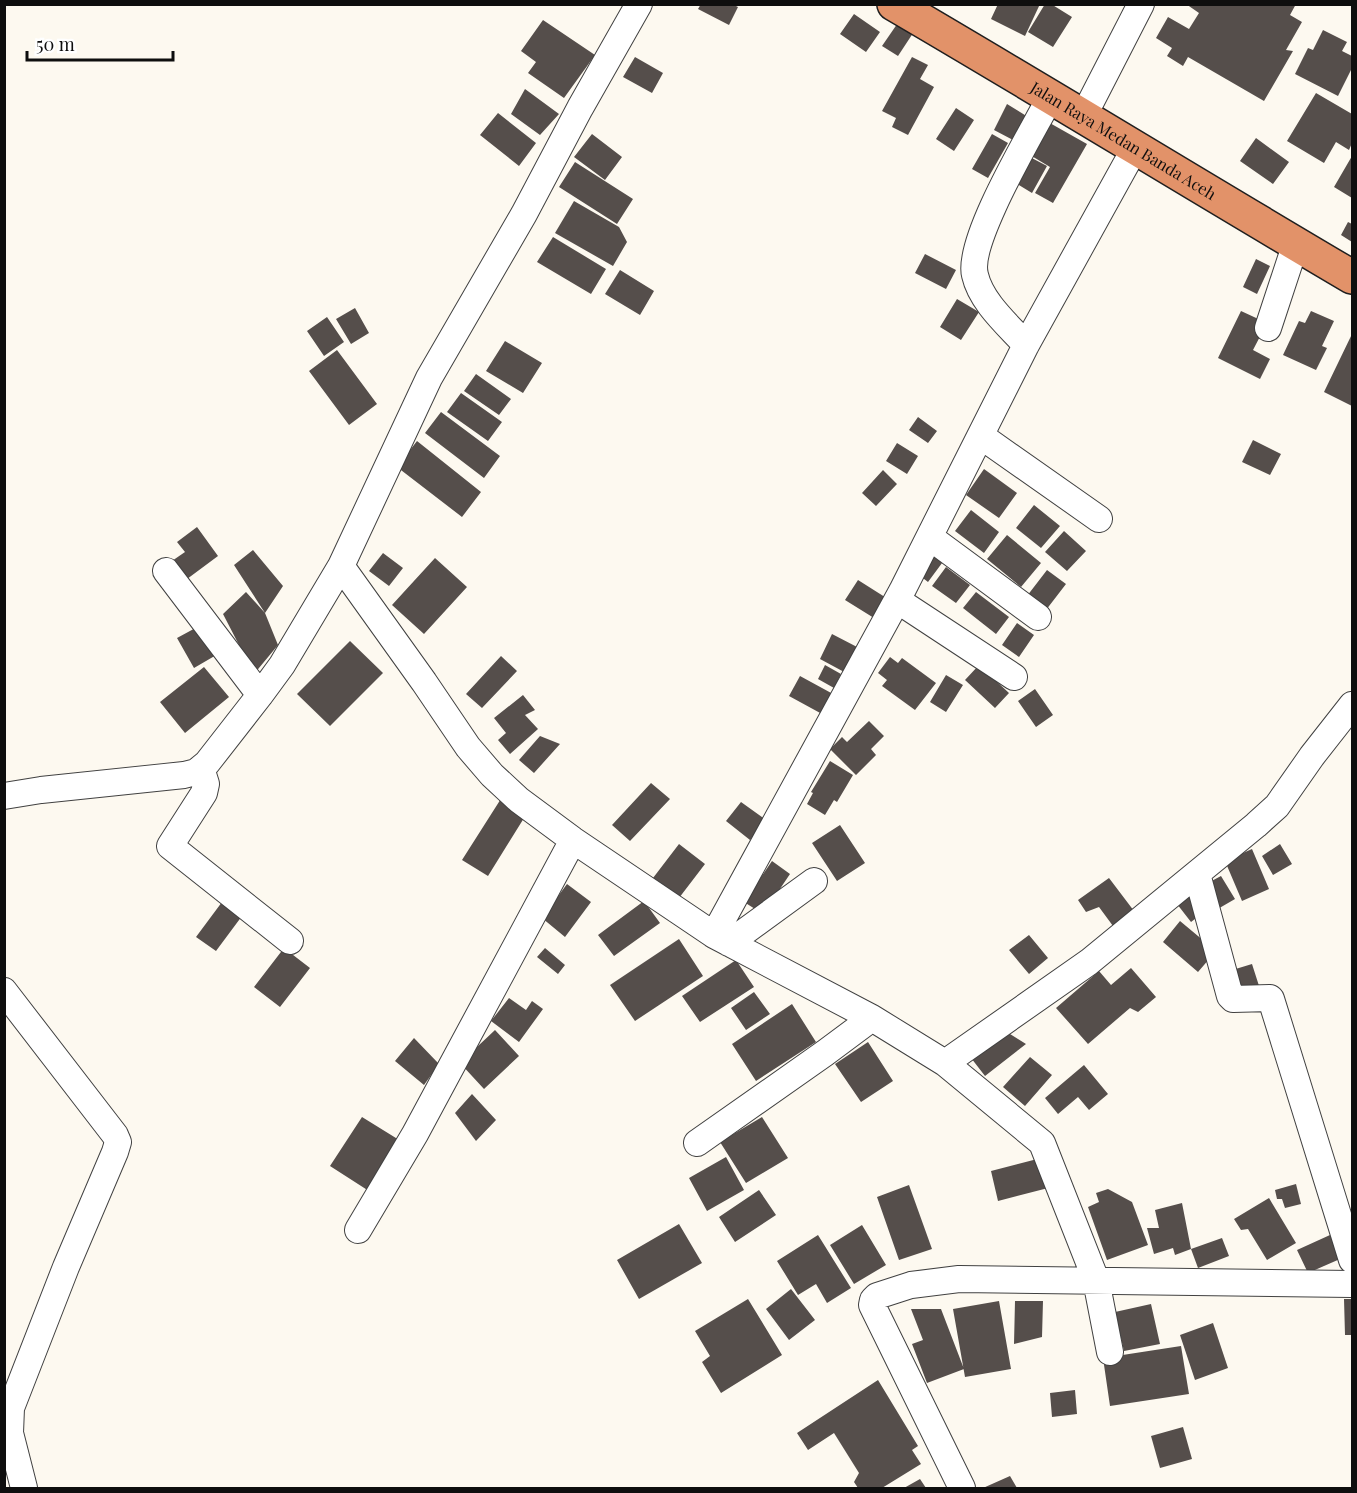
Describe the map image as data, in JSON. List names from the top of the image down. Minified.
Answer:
{"streets":{"highway":["Jalan Raya Medan Banda Aceh"]},"scale_bar":"50 m"}
